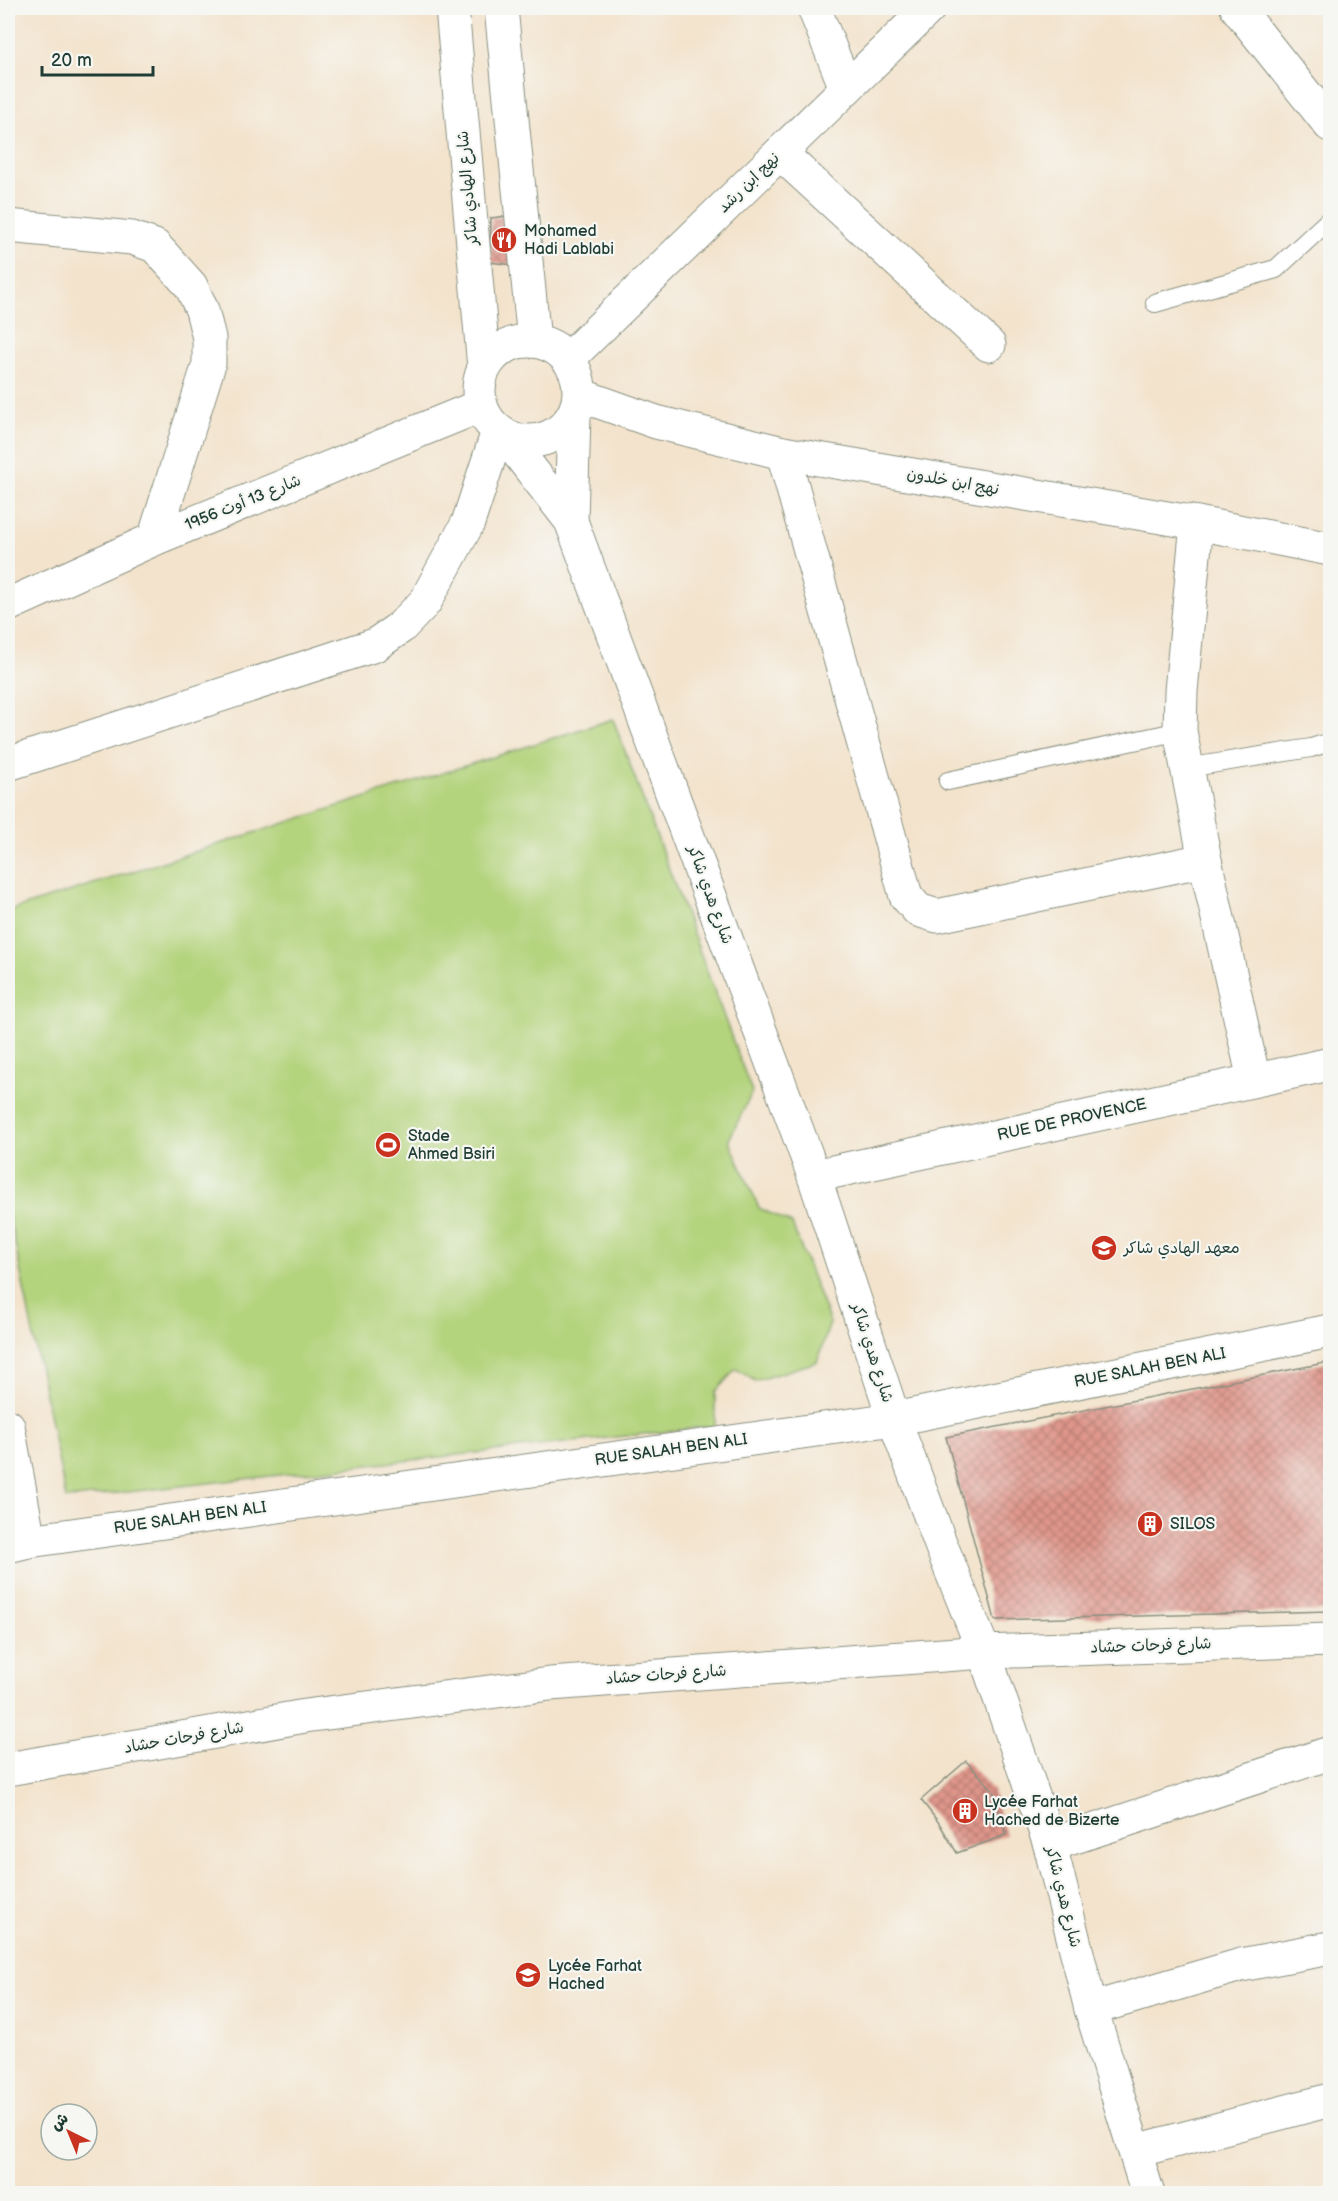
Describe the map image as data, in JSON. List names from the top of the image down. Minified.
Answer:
{"streets":{"street":["نهج ابن رشد","شارع الهادي شاكر","نهج ابن خلدون","شارع 13 أوت 1956","شارع هدي شاكر","RUE DE PROVENCE","RUE SALAH BEN ALI","شارع فرحات حشاد"]},"crossings":[["نهج ابن رشد","شارع الهادي شاكر"],["نهج ابن رشد","نهج ابن خلدون"],["نهج ابن رشد","شارع 13 أوت 1956"],["شارع الهادي شاكر","نهج ابن خلدون"],["شارع الهادي شاكر","شارع 13 أوت 1956"],["نهج ابن خلدون","شارع 13 أوت 1956"],["شارع هدي شاكر","RUE DE PROVENCE"],["شارع هدي شاكر","RUE SALAH BEN ALI"],["شارع هدي شاكر","شارع فرحات حشاد"]],"places":{"restaurant":["Mohamed Hadi Lablabi"],"sports":["Stade Ahmed Bsiri"],"school or university":["معهد الهادي شاكر","Lycée Farhat Hached"],"building":["SILOS","Lycée Farhat Hached de Bizerte"]},"scale_bar":"20 m","north":"top left"}
